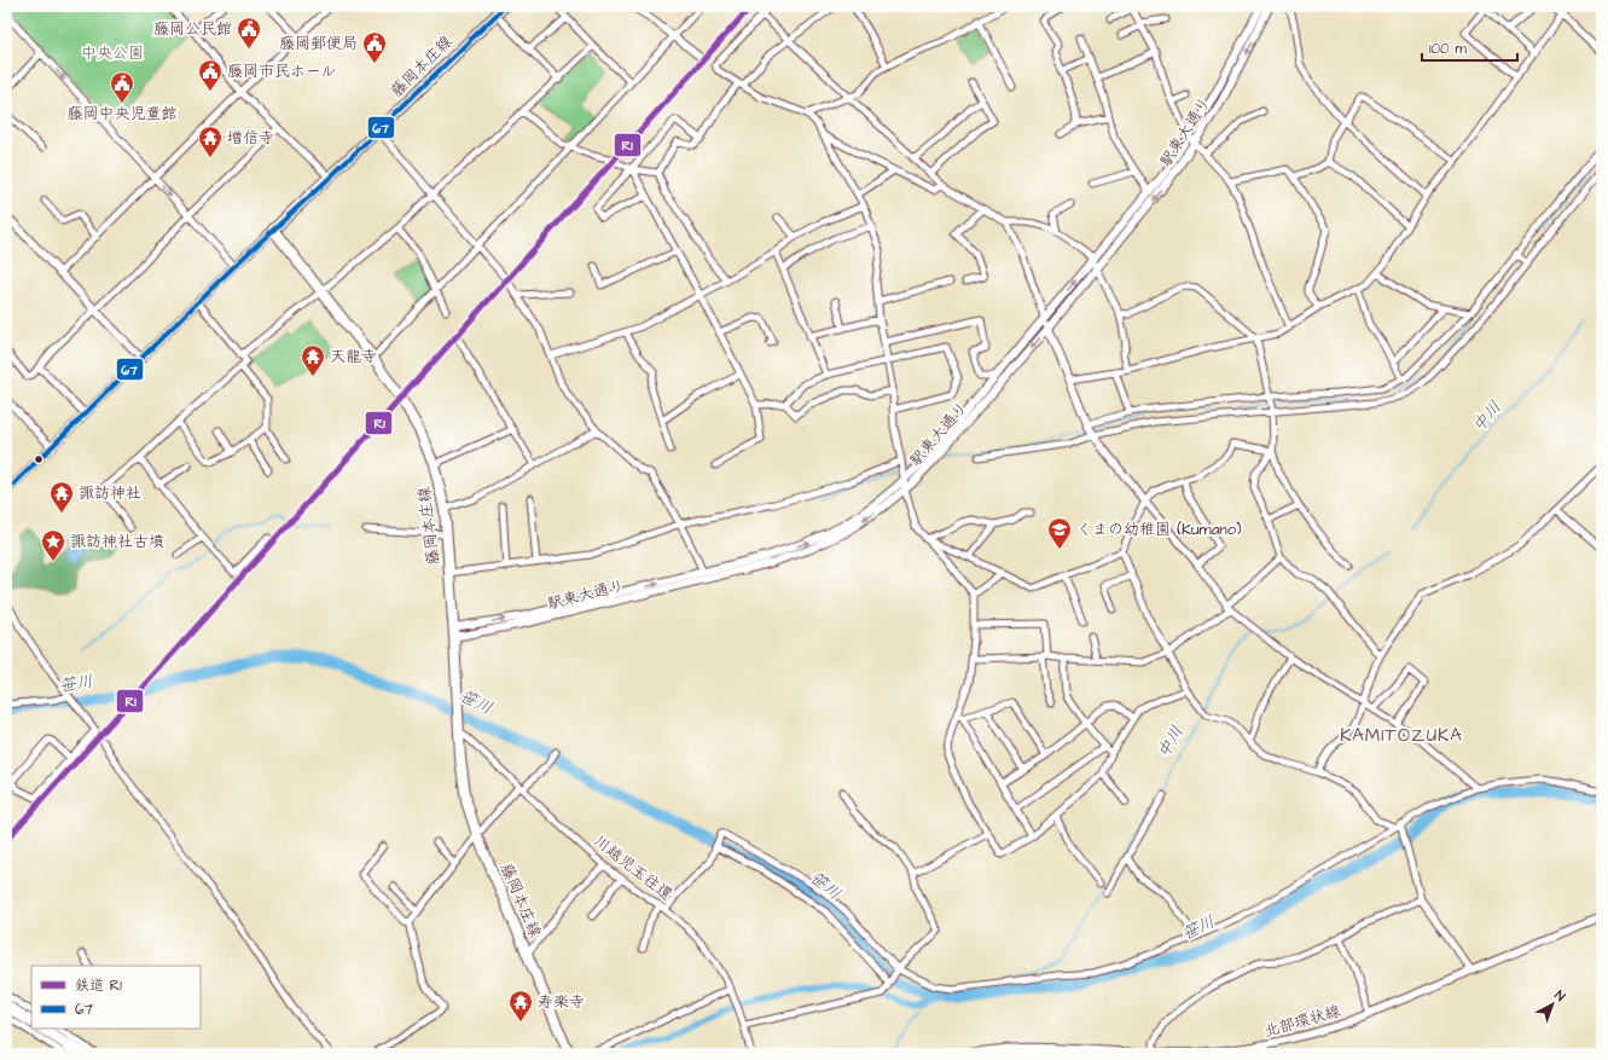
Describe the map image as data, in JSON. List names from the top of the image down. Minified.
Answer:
{"streets":{"main road":["藤岡本庄線"],"street":["駅東大通り","川越児玉往還","北部環状線"]},"crossings":[["藤岡本庄線","駅東大通り"],["藤岡本庄線","川越児玉往還"]],"districts":["KAMITOZUKA"],"water":["中川","笹川"],"parks":["中央公園"],"places":{"public building":["藤岡公民館","藤岡郵便局","藤岡市民ホール","藤岡中央児童館"],"temple":["増信寺","天龍寺","諏訪神社","寿楽寺"],"school or university":["くまの幼稚園 (Kumano)"],"place":["諏訪神社古墳"]},"lines":["rail line R1","transit line 67"],"legend":["鉄道 R1","67"],"scale_bar":"100 m","north":"top right"}
